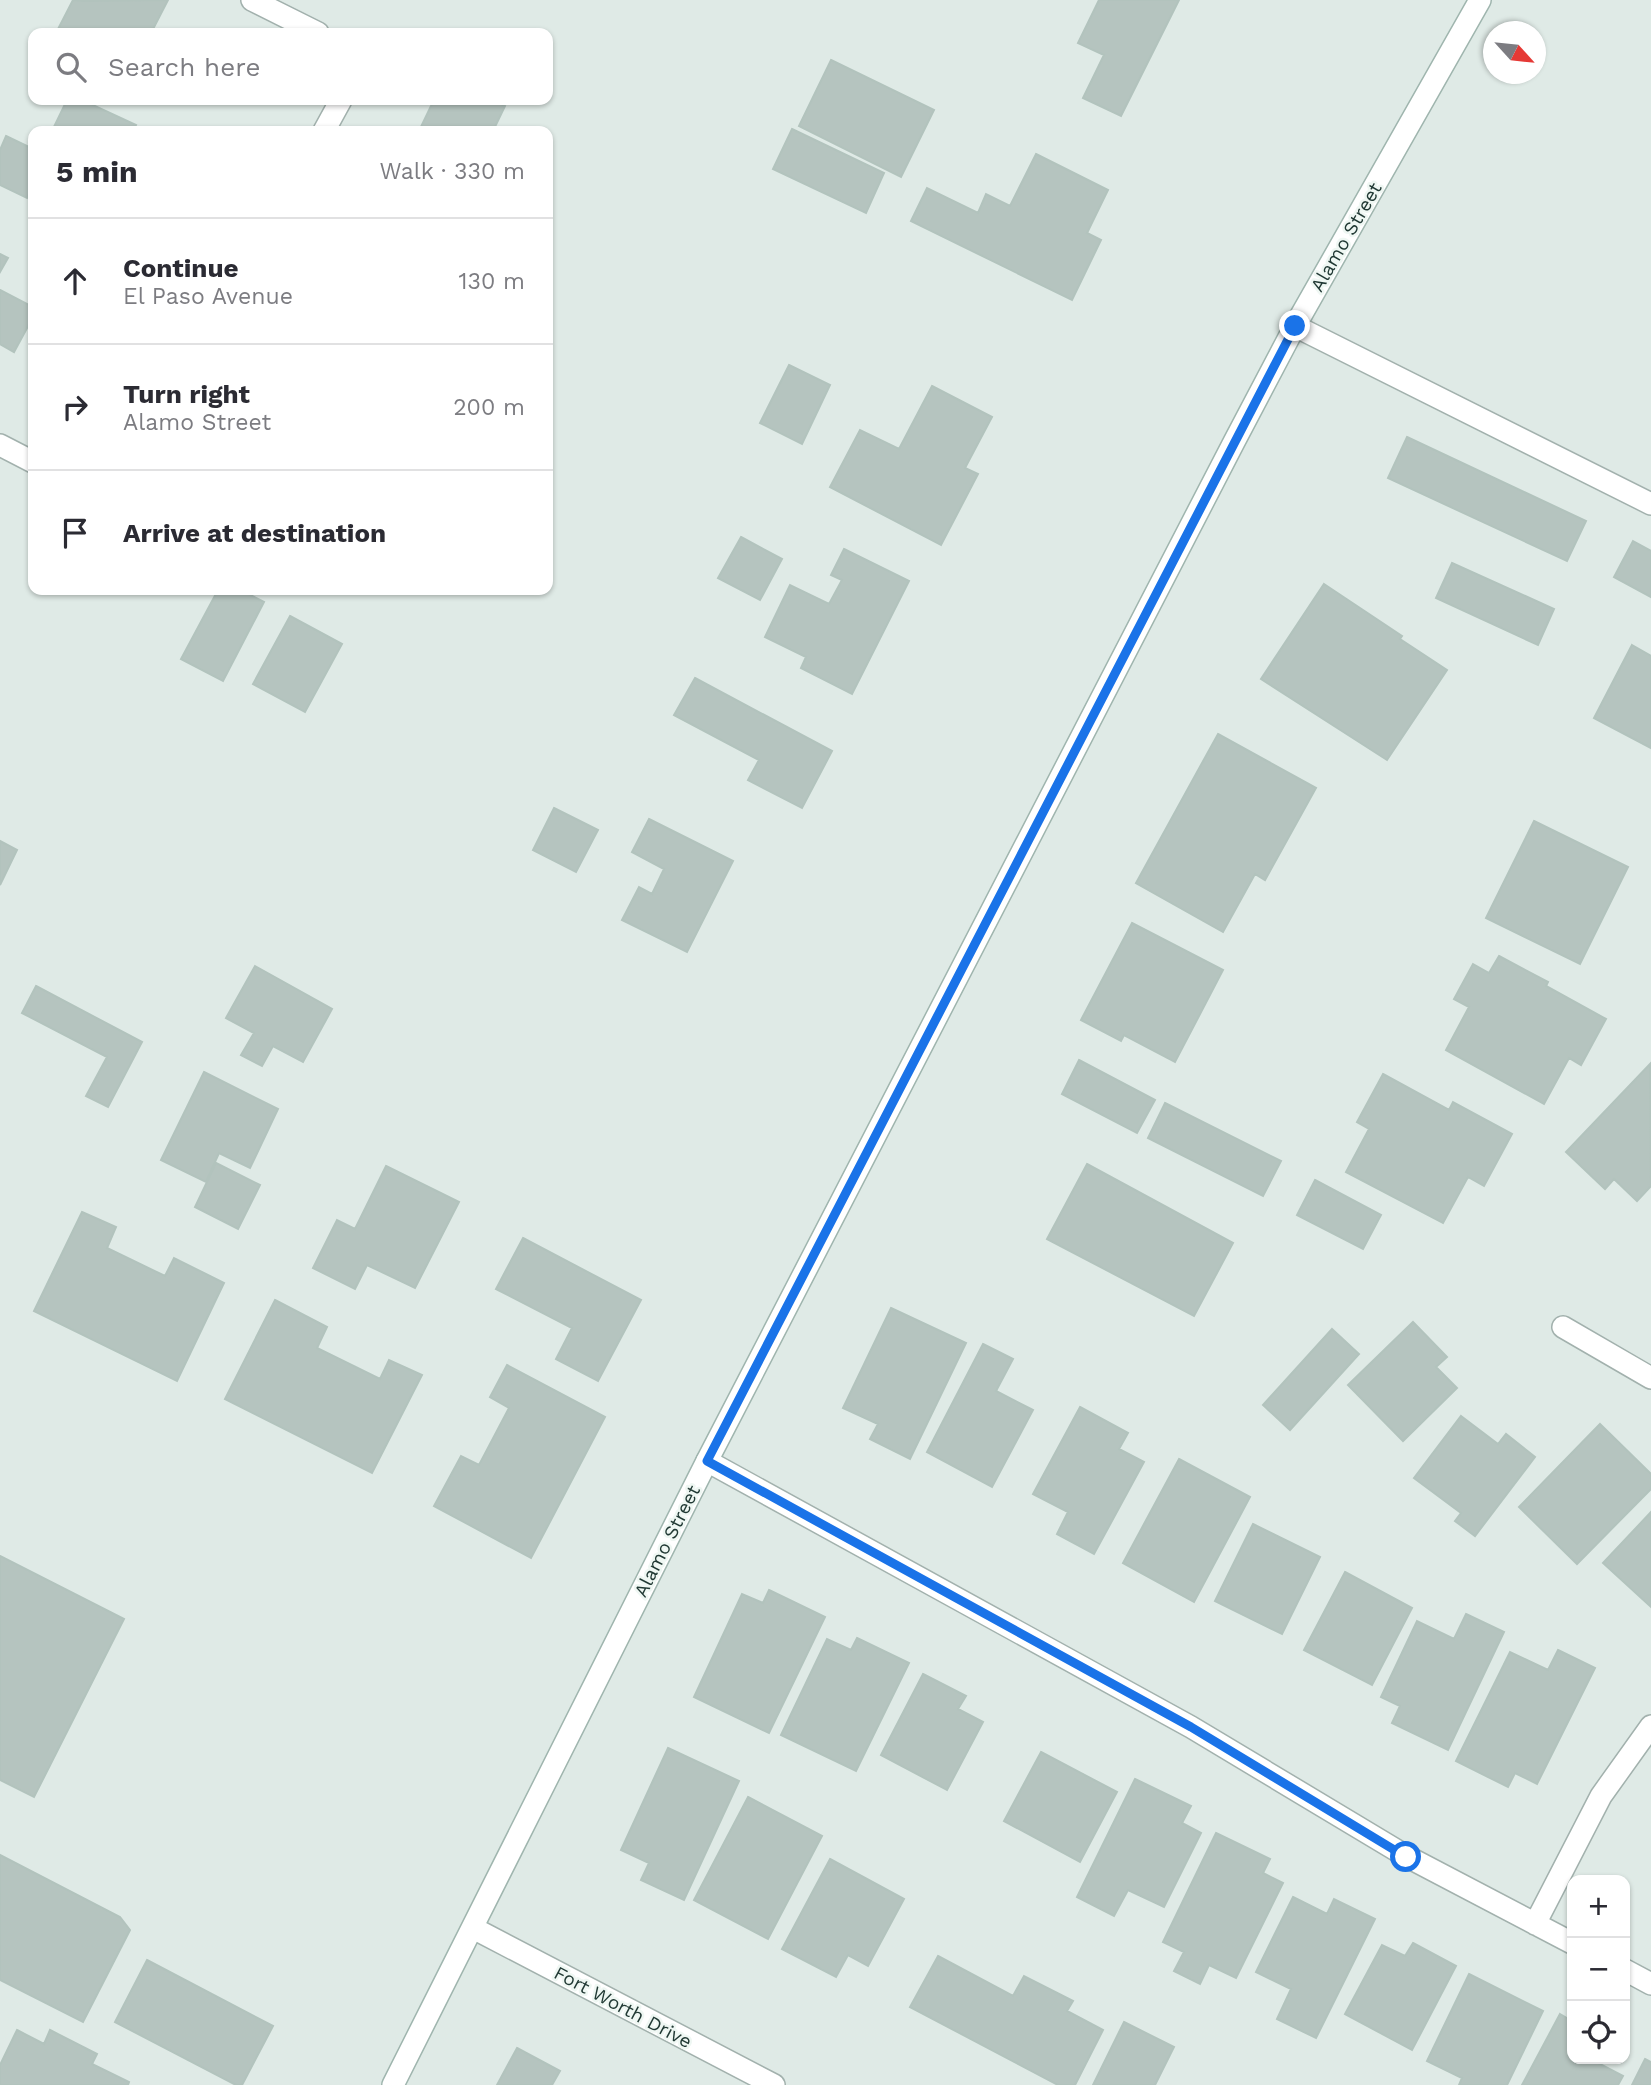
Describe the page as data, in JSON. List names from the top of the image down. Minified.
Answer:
{"streets":{"main road":["Alamo Street","Fort Worth Drive"]},"crossings":[["Alamo Street","Fort Worth Drive"]],"north":"bottom right","page":{"search":"Search here","heading":["5 min","Walk · 330 m"],"list":[["Continue","El Paso Avenue","130 m"],["Turn right","Alamo Street","200 m"],"Arrive at destination"],"map_buttons":["+","−"]}}
